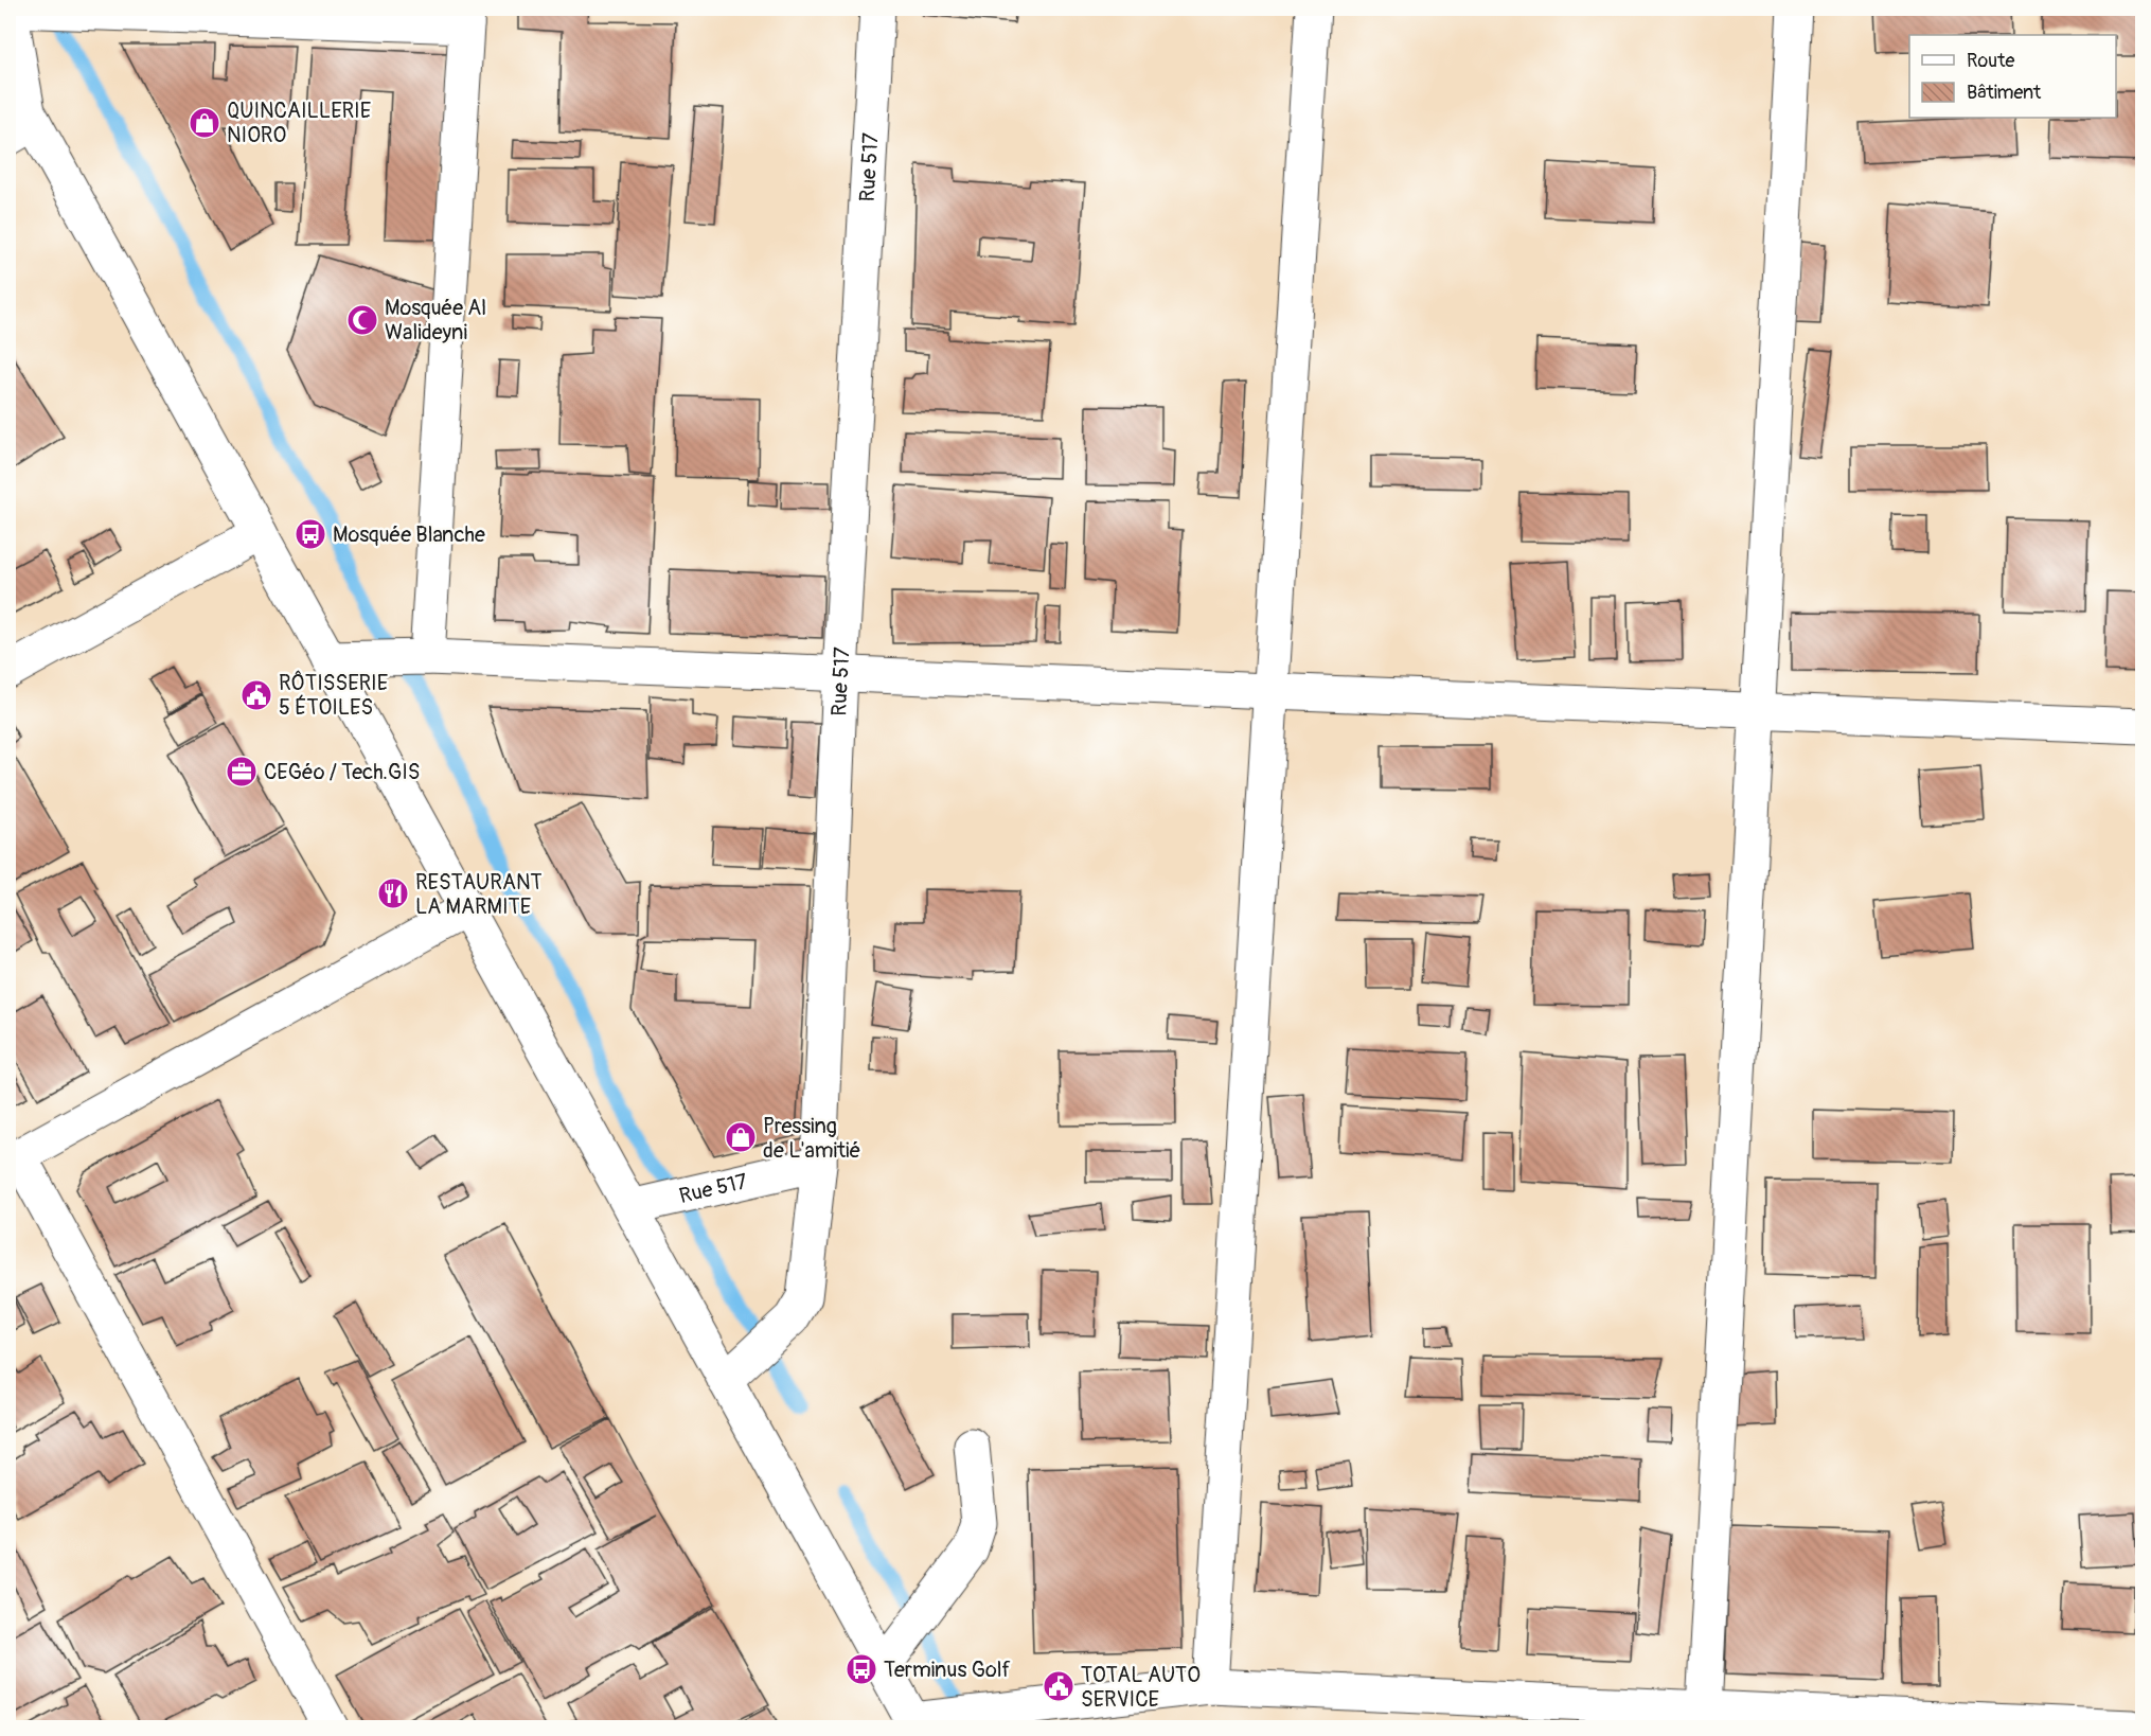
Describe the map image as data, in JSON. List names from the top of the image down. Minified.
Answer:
{"streets":{"street":["Rue 517"]},"places":{"shop":["QUINCAILLERIE NIORO","Pressing de L'amitié"],"mosque":["Mosquée Al Walideyni"],"bus stop":["Mosquée Blanche","Terminus Golf"],"public building":["RÔTISSERIE 5 ÉTOILES","TOTAL AUTO SERVICE"],"office":["CEGéo / Tech.GIS"],"restaurant":["RESTAURANT LA MARMITE"]},"legend":["Route","Bâtiment"]}
